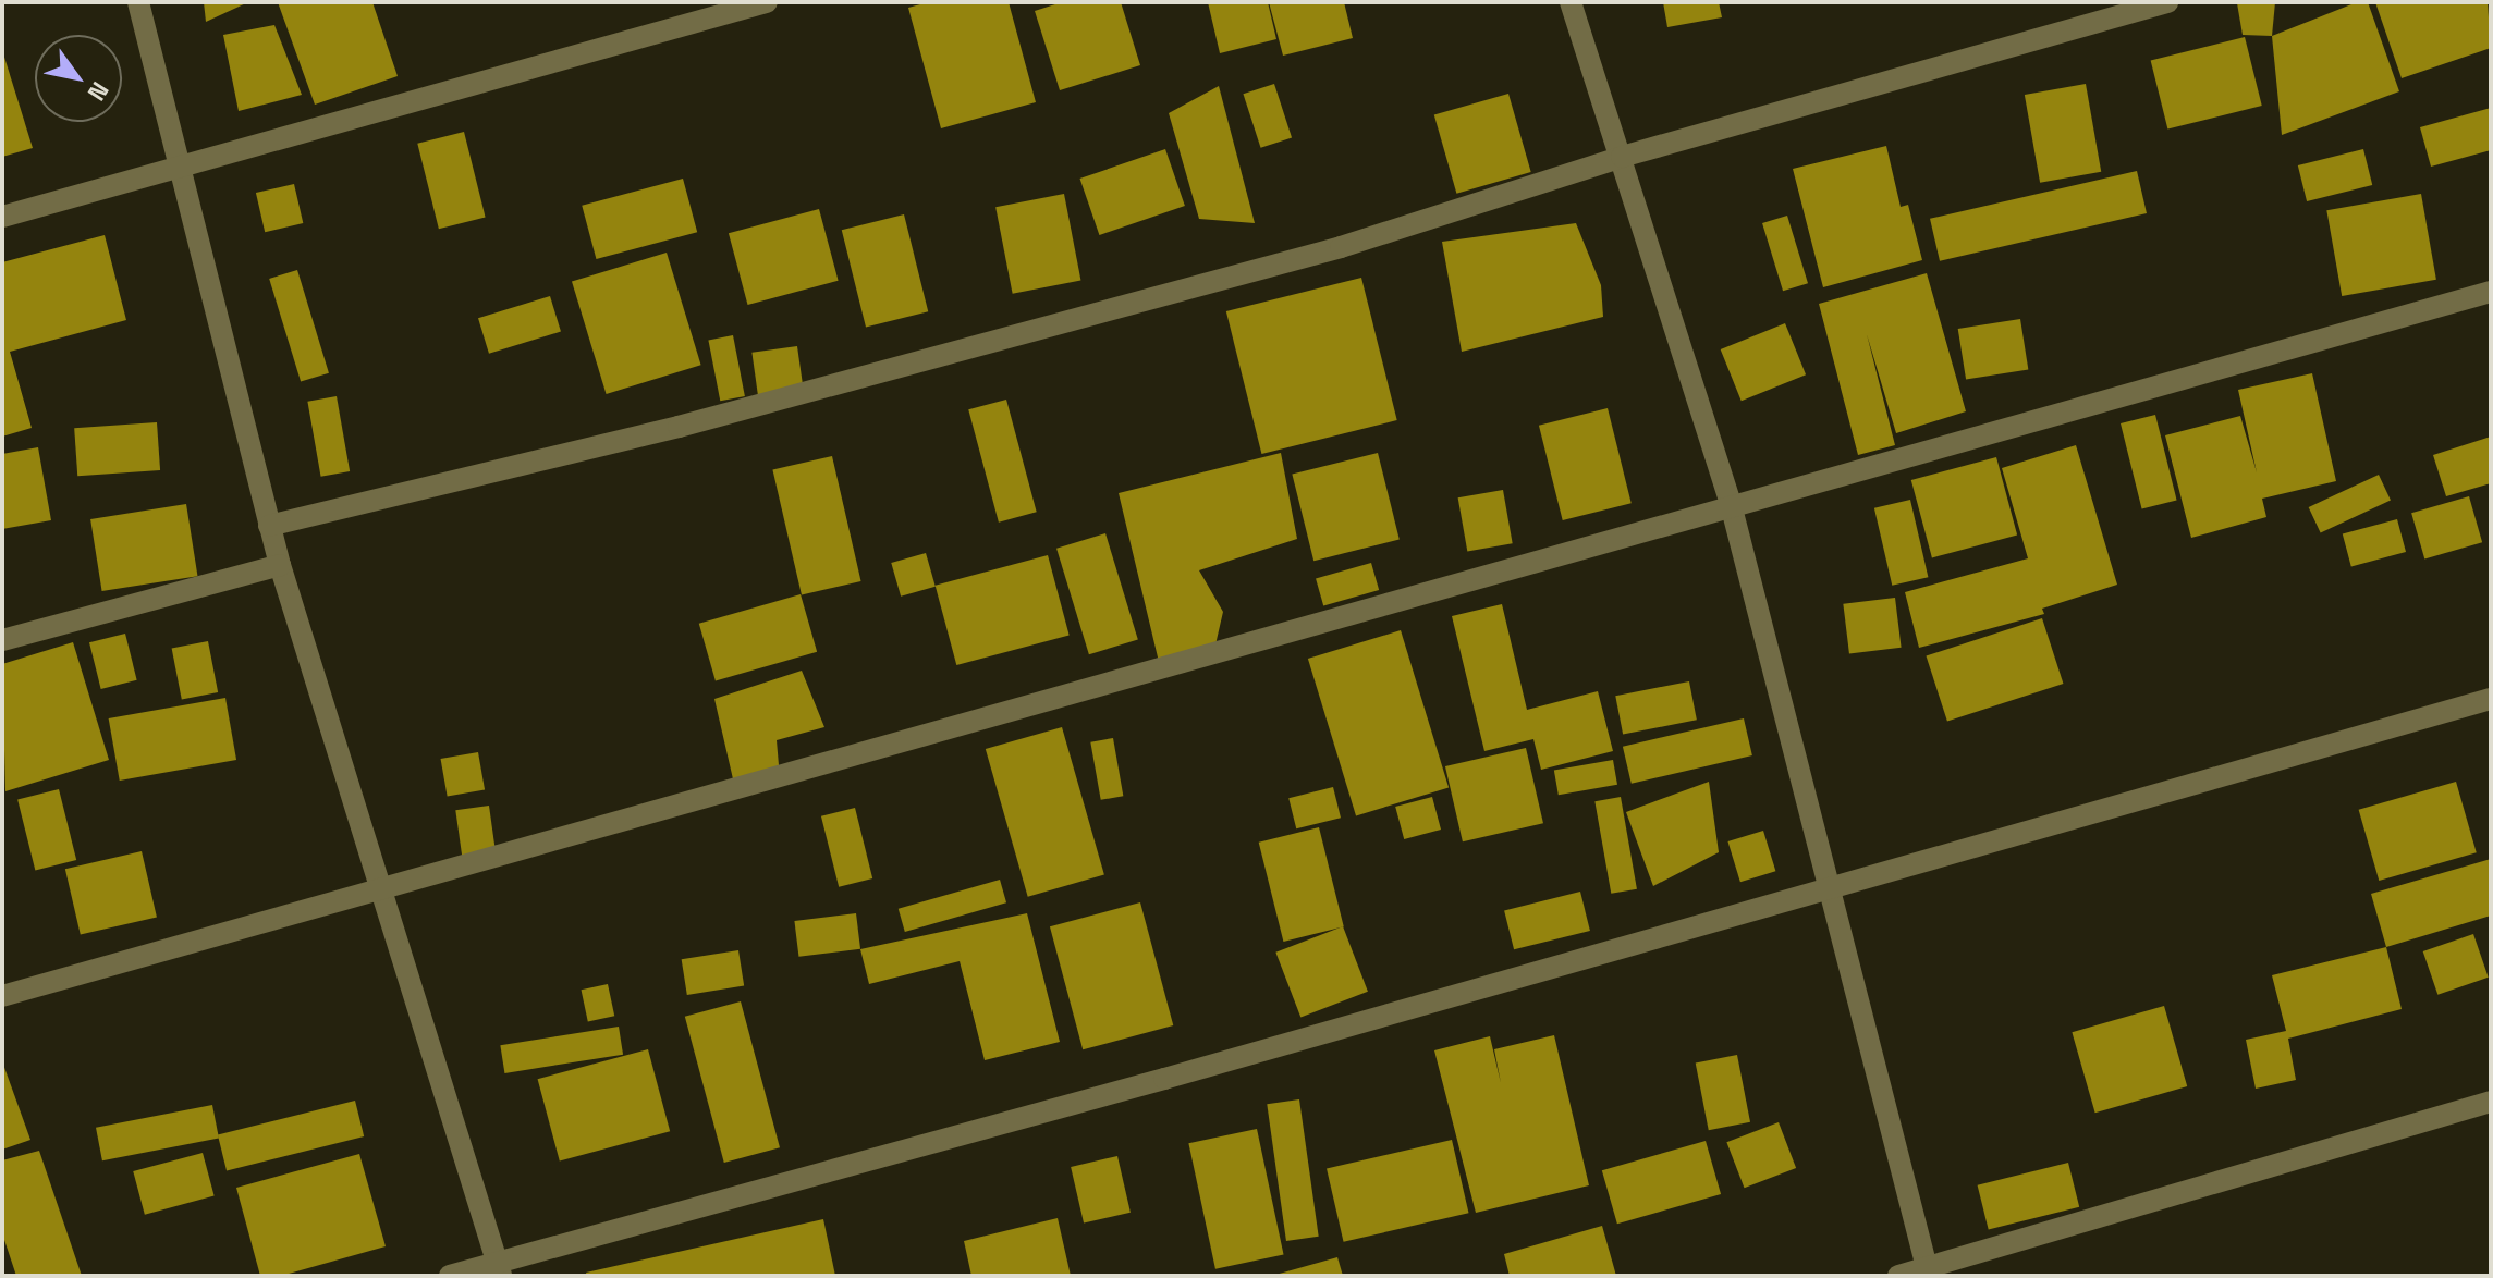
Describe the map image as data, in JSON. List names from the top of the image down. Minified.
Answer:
{"north":"bottom right"}
